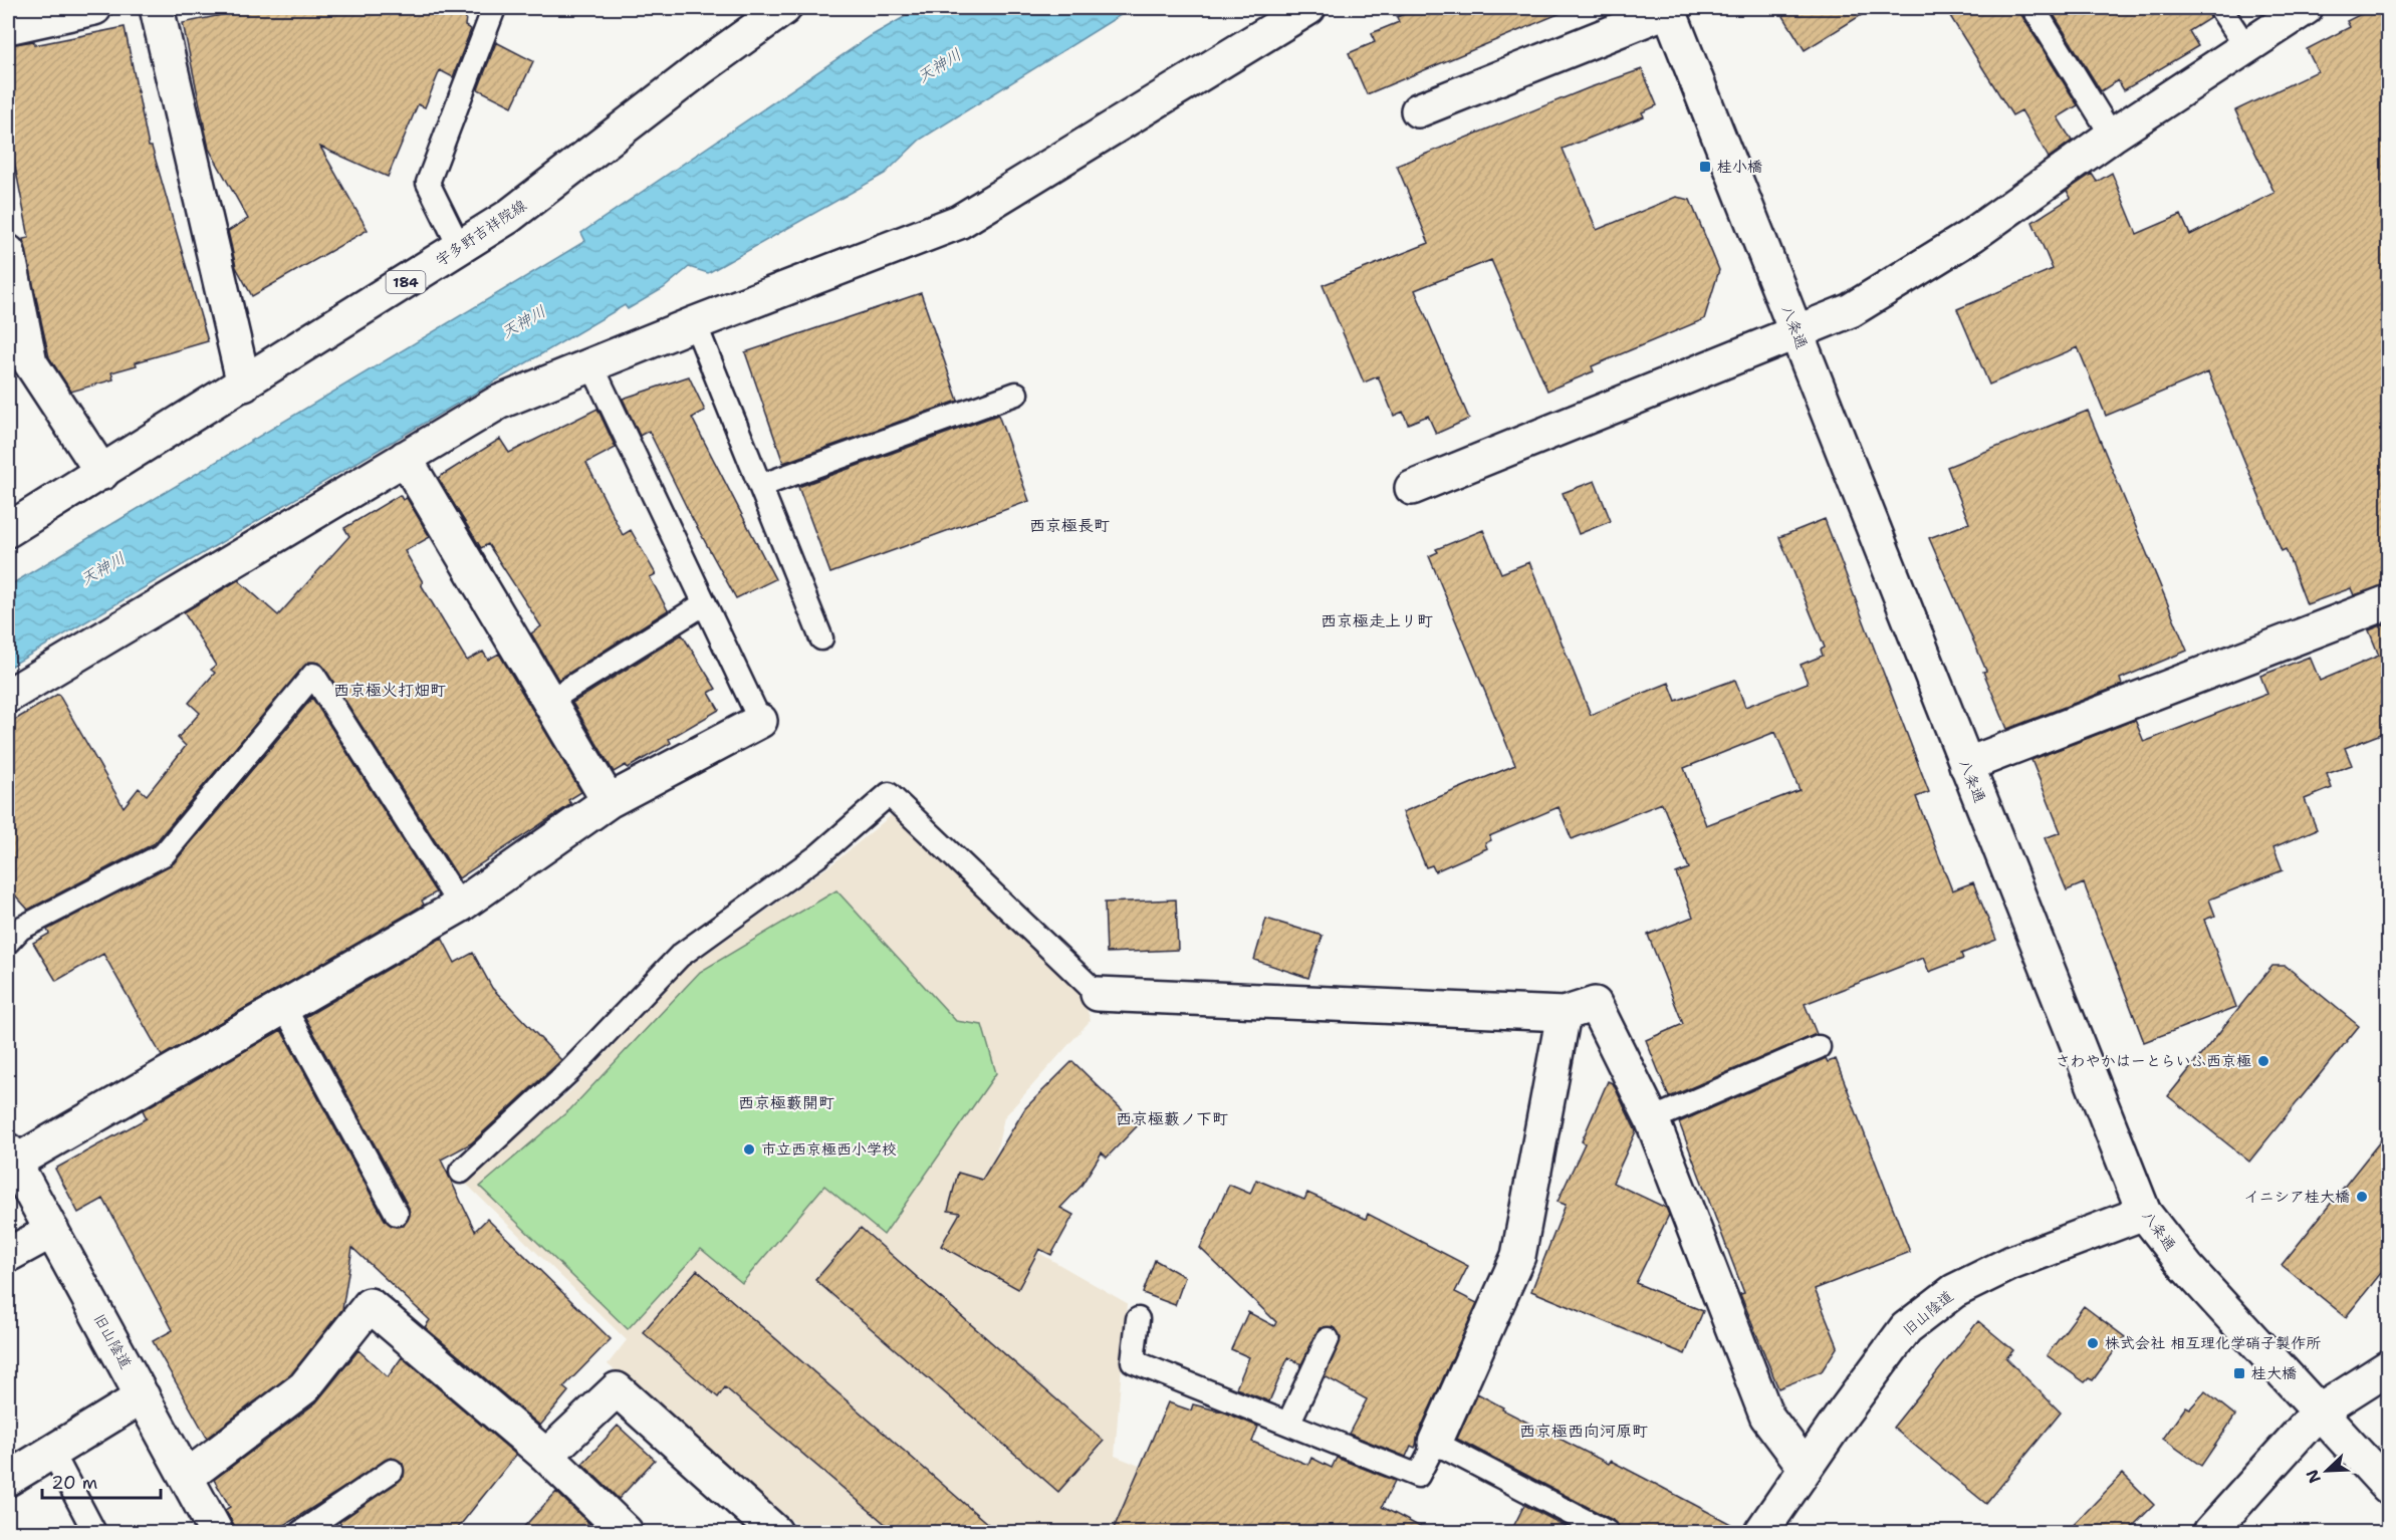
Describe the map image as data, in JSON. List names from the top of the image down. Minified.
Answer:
{"streets":{"street":["宇多野吉祥院線","184","八条通","旧山陰道"]},"crossings":[["八条通","旧山陰道"]],"districts":["西京極長町","西京極走上リ町","西京極火打畑町","西京極藪開町","西京極藪ノ下町","西京極西向河原町"],"water":["天神川"],"places":{"transit":["桂小橋","桂大橋"],"other":["さわやかはーとらいふ西京極","市立西京極西小学校","イニシア桂大橋","株式会社 相互理化学硝子製作所"]},"scale_bar":"20 m","north":"bottom left"}
